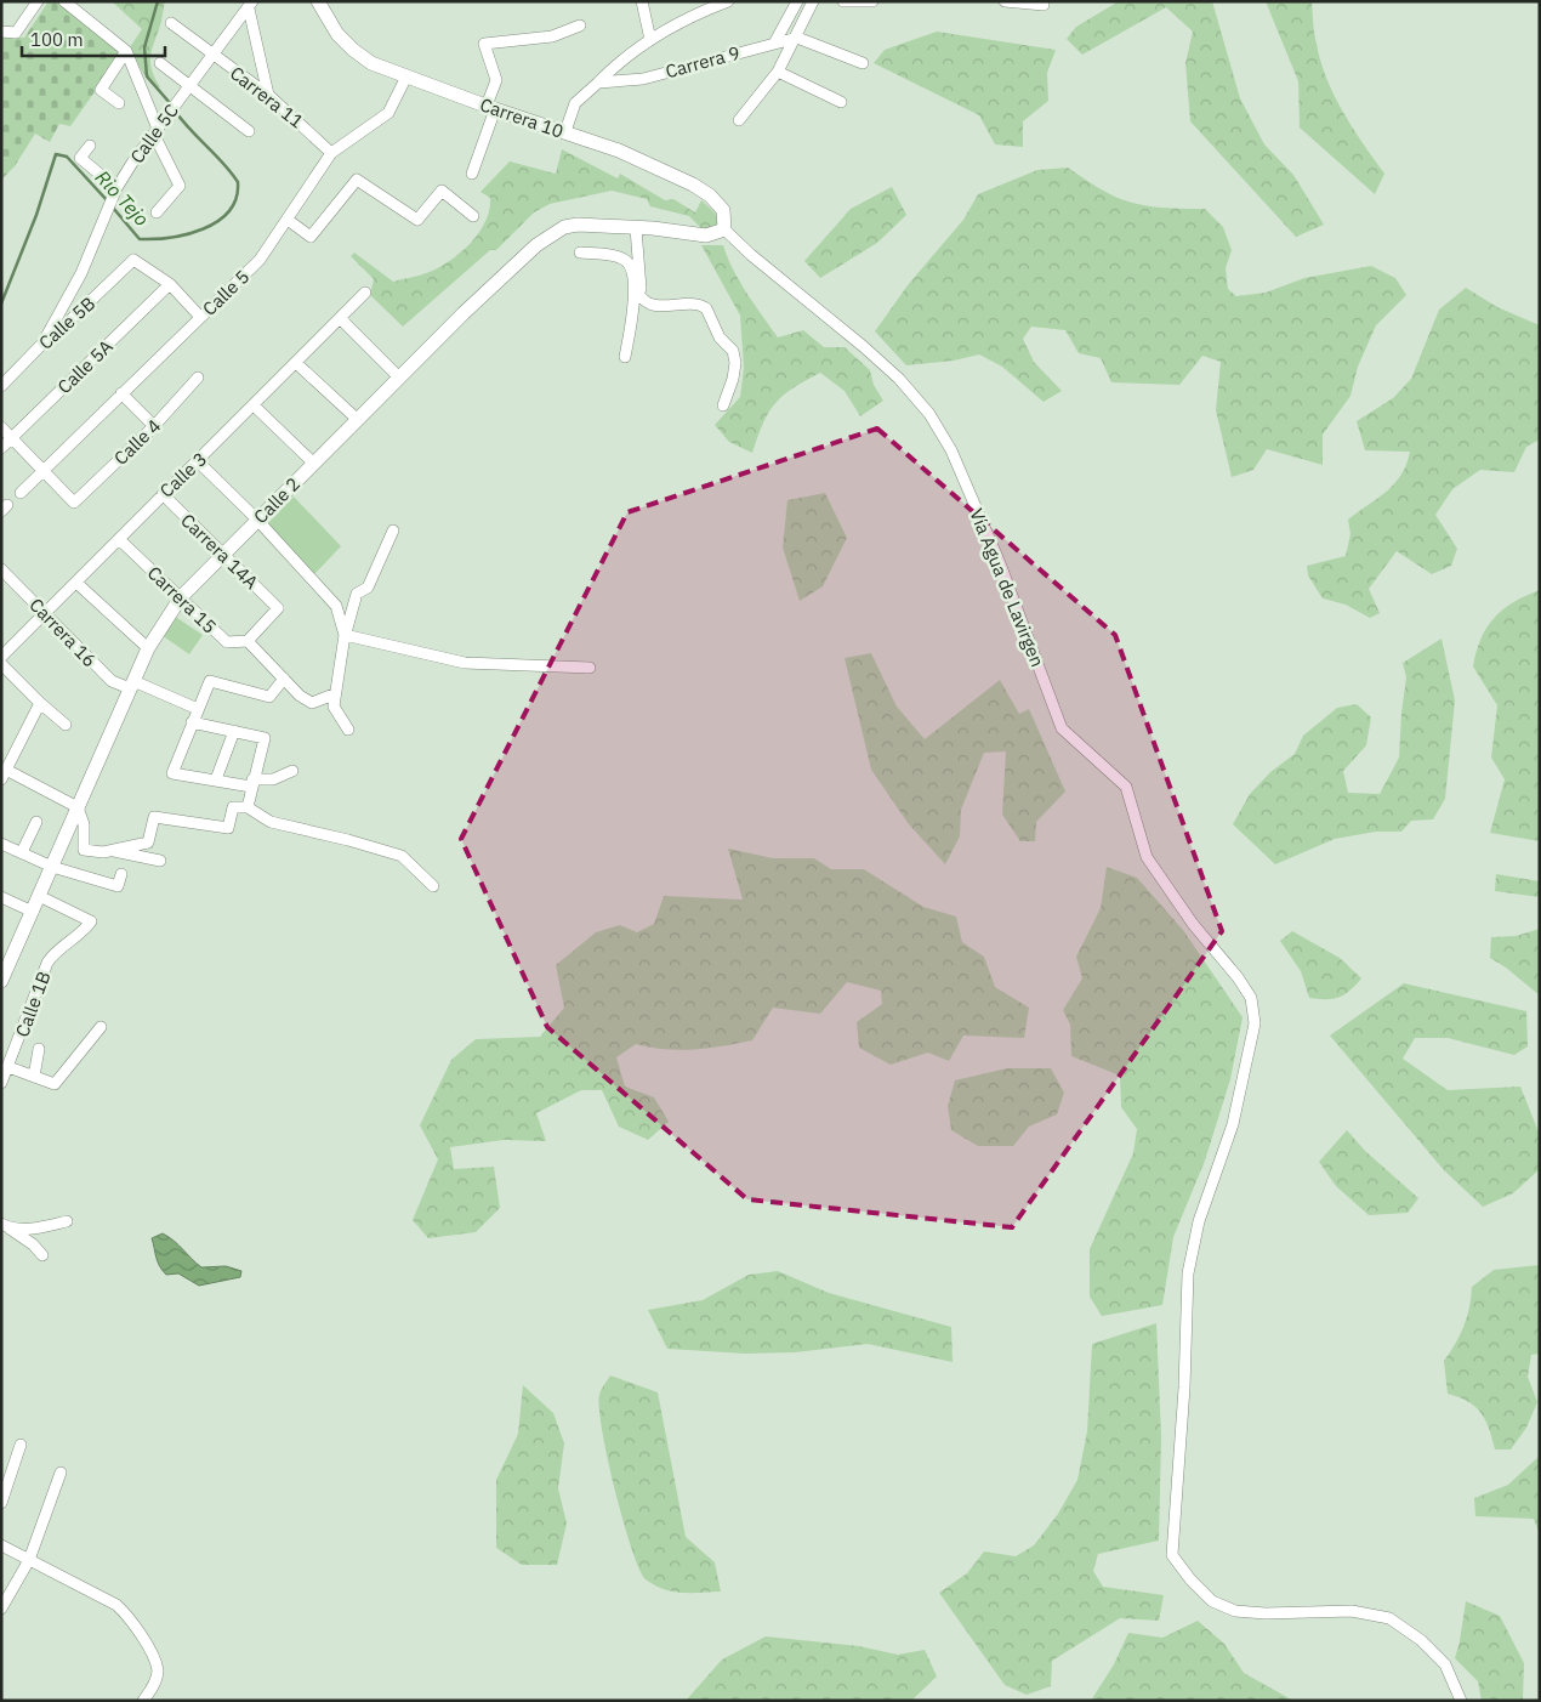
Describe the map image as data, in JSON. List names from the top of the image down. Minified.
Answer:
{"streets":{"street":["Carrera 9","Carrera 11","Carrera 10","Calle 5C","Calle 5","Calle 5B","Calle 5A","Calle 4","Calle 3","Calle 2","Carrera 14A","Vía Agua de Lavirgen","Carrera 15","Carrera 16","Calle 1B"]},"crossings":[["Carrera 11","Calle 5C"],["Carrera 11","Calle 5"],["Carrera 10","Calle 5"],["Carrera 10","Calle 2"],["Carrera 10","Vía Agua de Lavirgen"],["Calle 5C","Calle 5B"],["Calle 5","Calle 4"],["Calle 5B","Calle 5A"],["Calle 3","Carrera 14A"],["Calle 3","Carrera 15"],["Calle 3","Carrera 16"],["Calle 2","Carrera 14A"],["Calle 2","Vía Agua de Lavirgen"],["Calle 2","Carrera 15"],["Calle 2","Carrera 16"],["Calle 2","Calle 1B"],["Carrera 14A","Carrera 15"]],"water":["Rio Tejo"],"scale_bar":"100 m"}
